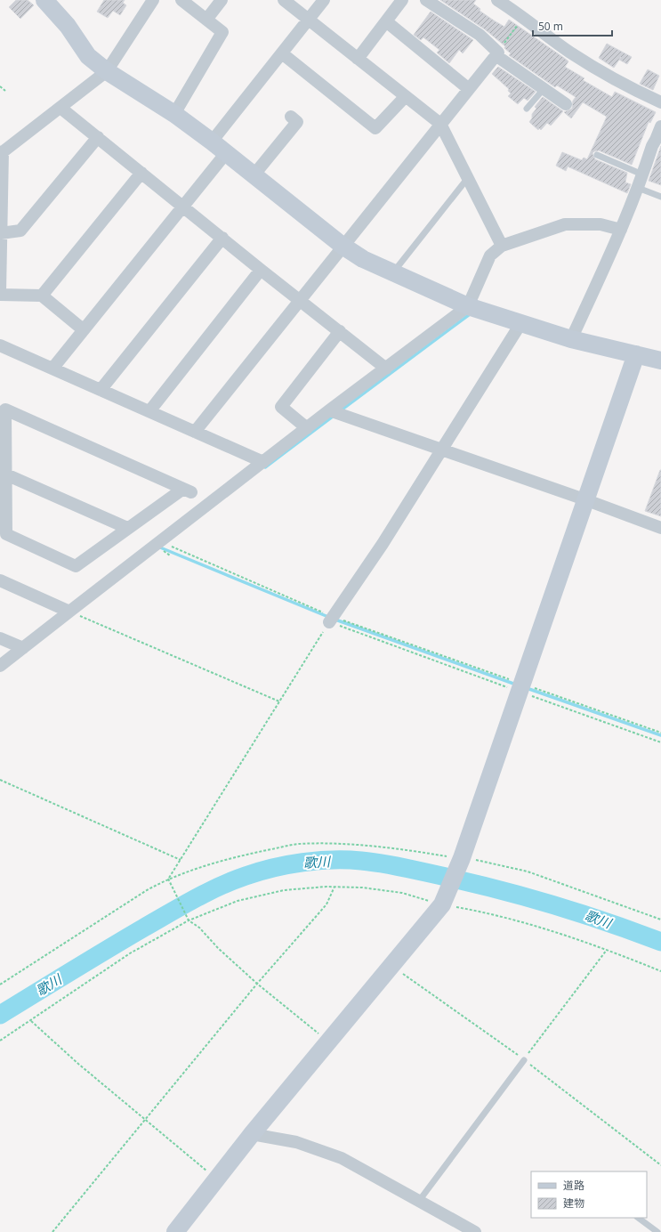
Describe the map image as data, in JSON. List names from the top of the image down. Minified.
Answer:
{"water":["歌川"],"legend":["道路","建物"],"scale_bar":"50 m"}
